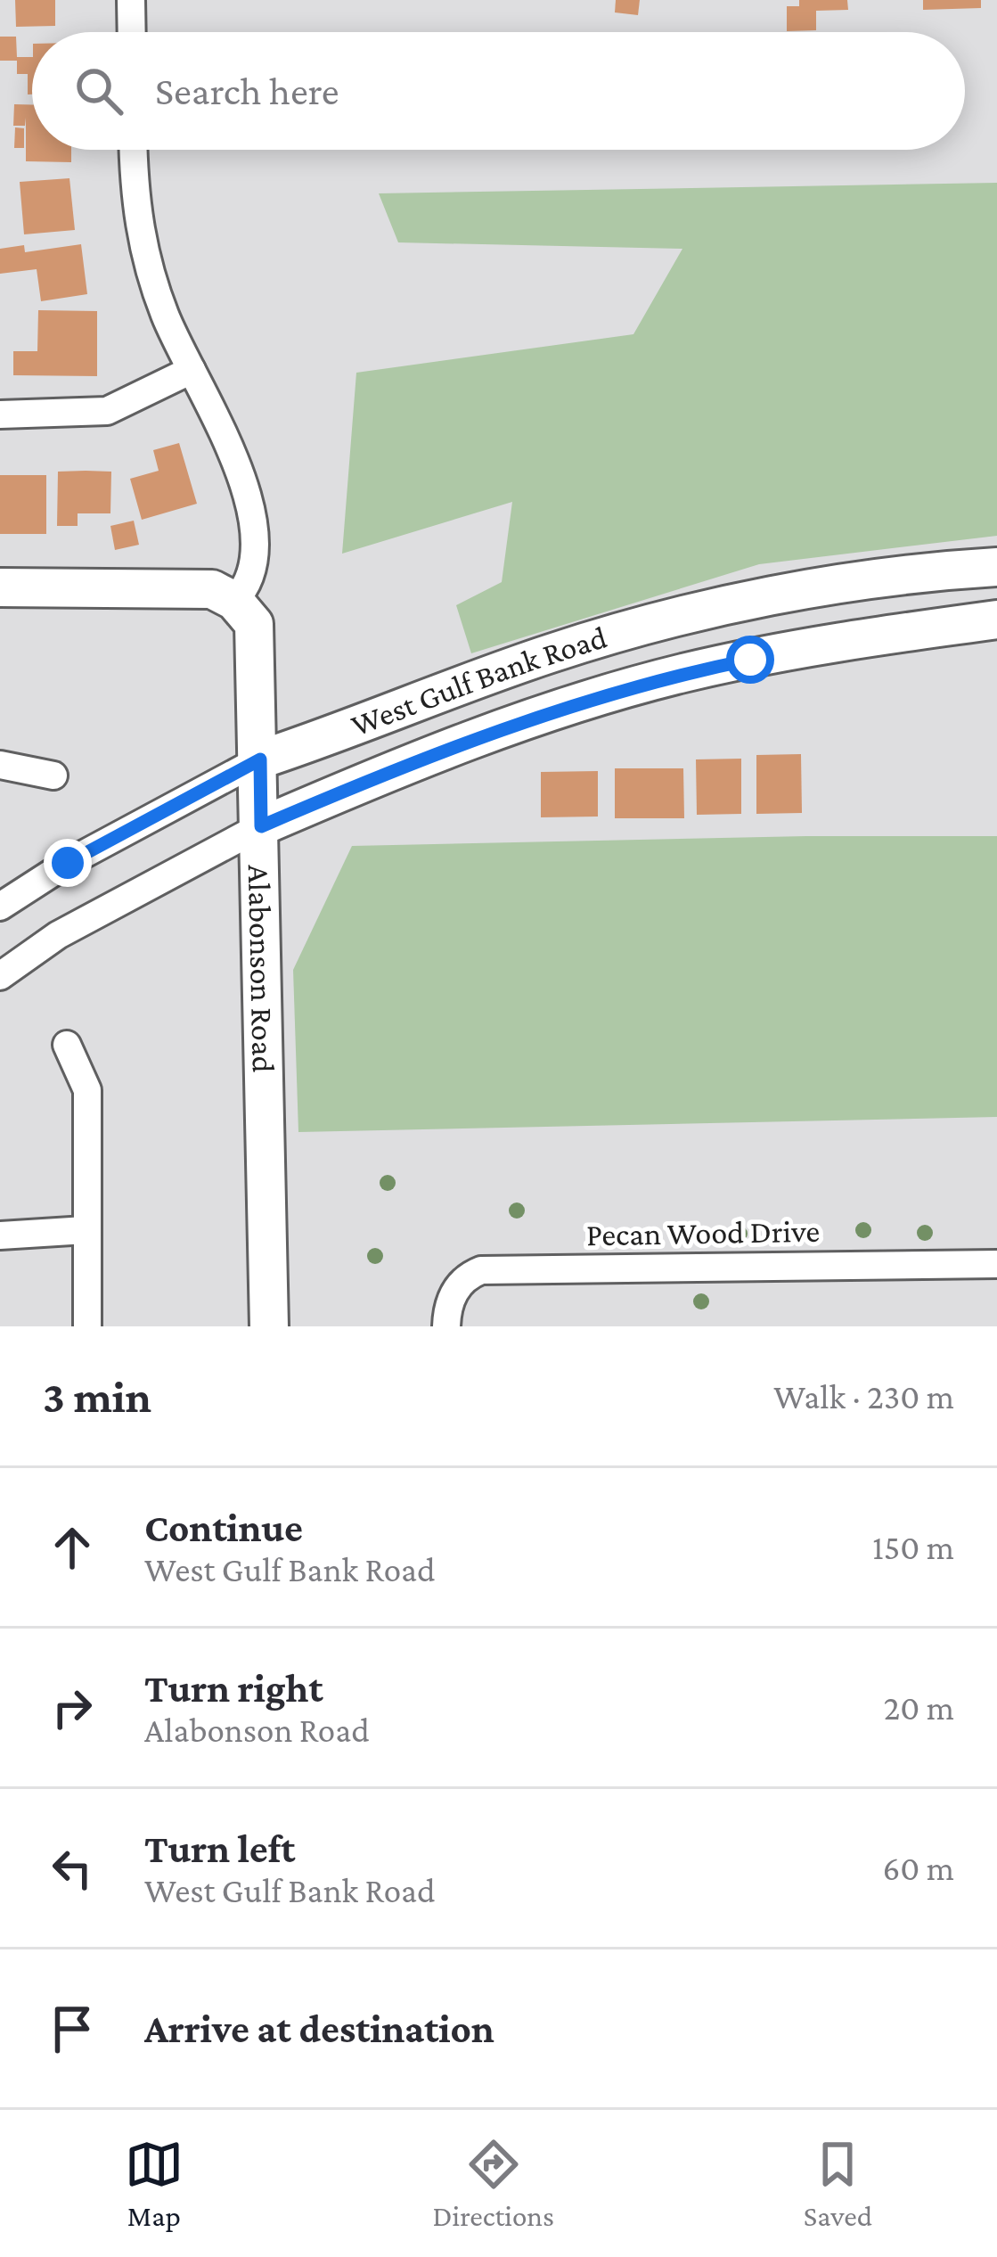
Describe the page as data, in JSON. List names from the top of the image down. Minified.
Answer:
{"streets":{"street":["West Gulf Bank Road","Alabonson Road","Pecan Wood Drive"]},"crossings":[["West Gulf Bank Road","Alabonson Road"]],"page":{"search":"Search here","heading":["3 min","Walk · 230 m"],"list":[["Continue","West Gulf Bank Road","150 m"],["Turn right","Alabonson Road","20 m"],["Turn left","West Gulf Bank Road","60 m"],"Arrive at destination"],"nav":["Map","Directions","Saved"]}}
